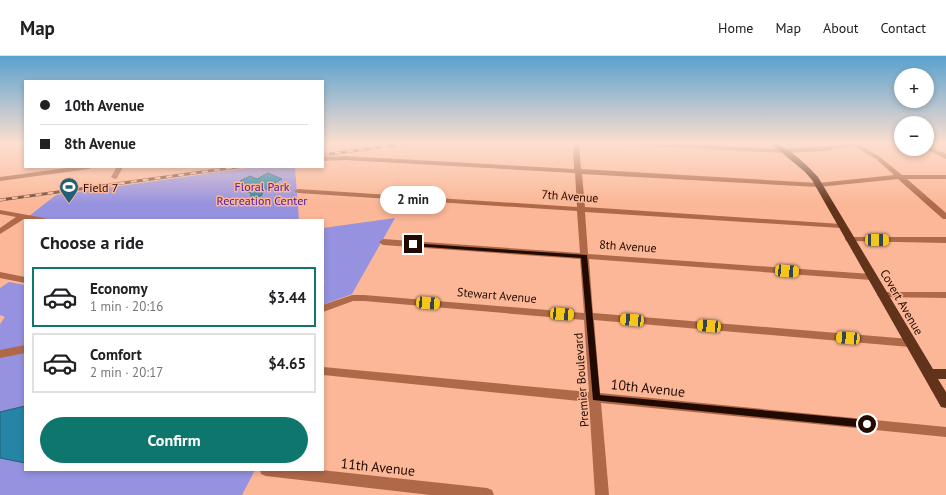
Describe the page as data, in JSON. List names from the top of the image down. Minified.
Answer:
{"streets":{"main road":["Covert Avenue"],"street":["7th Avenue","8th Avenue","Stewart Avenue","Premier Boulevard","10th Avenue","11th Avenue"]},"crossings":[["7th Avenue","Covert Avenue"],["7th Avenue","Premier Boulevard"],["8th Avenue","Covert Avenue"],["8th Avenue","Premier Boulevard"],["Stewart Avenue","Covert Avenue"],["Stewart Avenue","Premier Boulevard"],["Premier Boulevard","10th Avenue"]],"parks":["Floral Park Recreation Center"],"places":{"sports":["Field 7"]},"page":{"header":"Map","nav":["Home","Map","About","Contact"],"map_buttons":["+","−"],"banner":["10th Avenue","8th Avenue"],"bubble":"2 min","heading":"Choose a ride","list":[{"name":"Economy","note":"1 min · 20:16","value":"$3.44"},{"name":"Comfort","note":"2 min · 20:17","value":"$4.65"}],"buttons":"Confirm"}}
